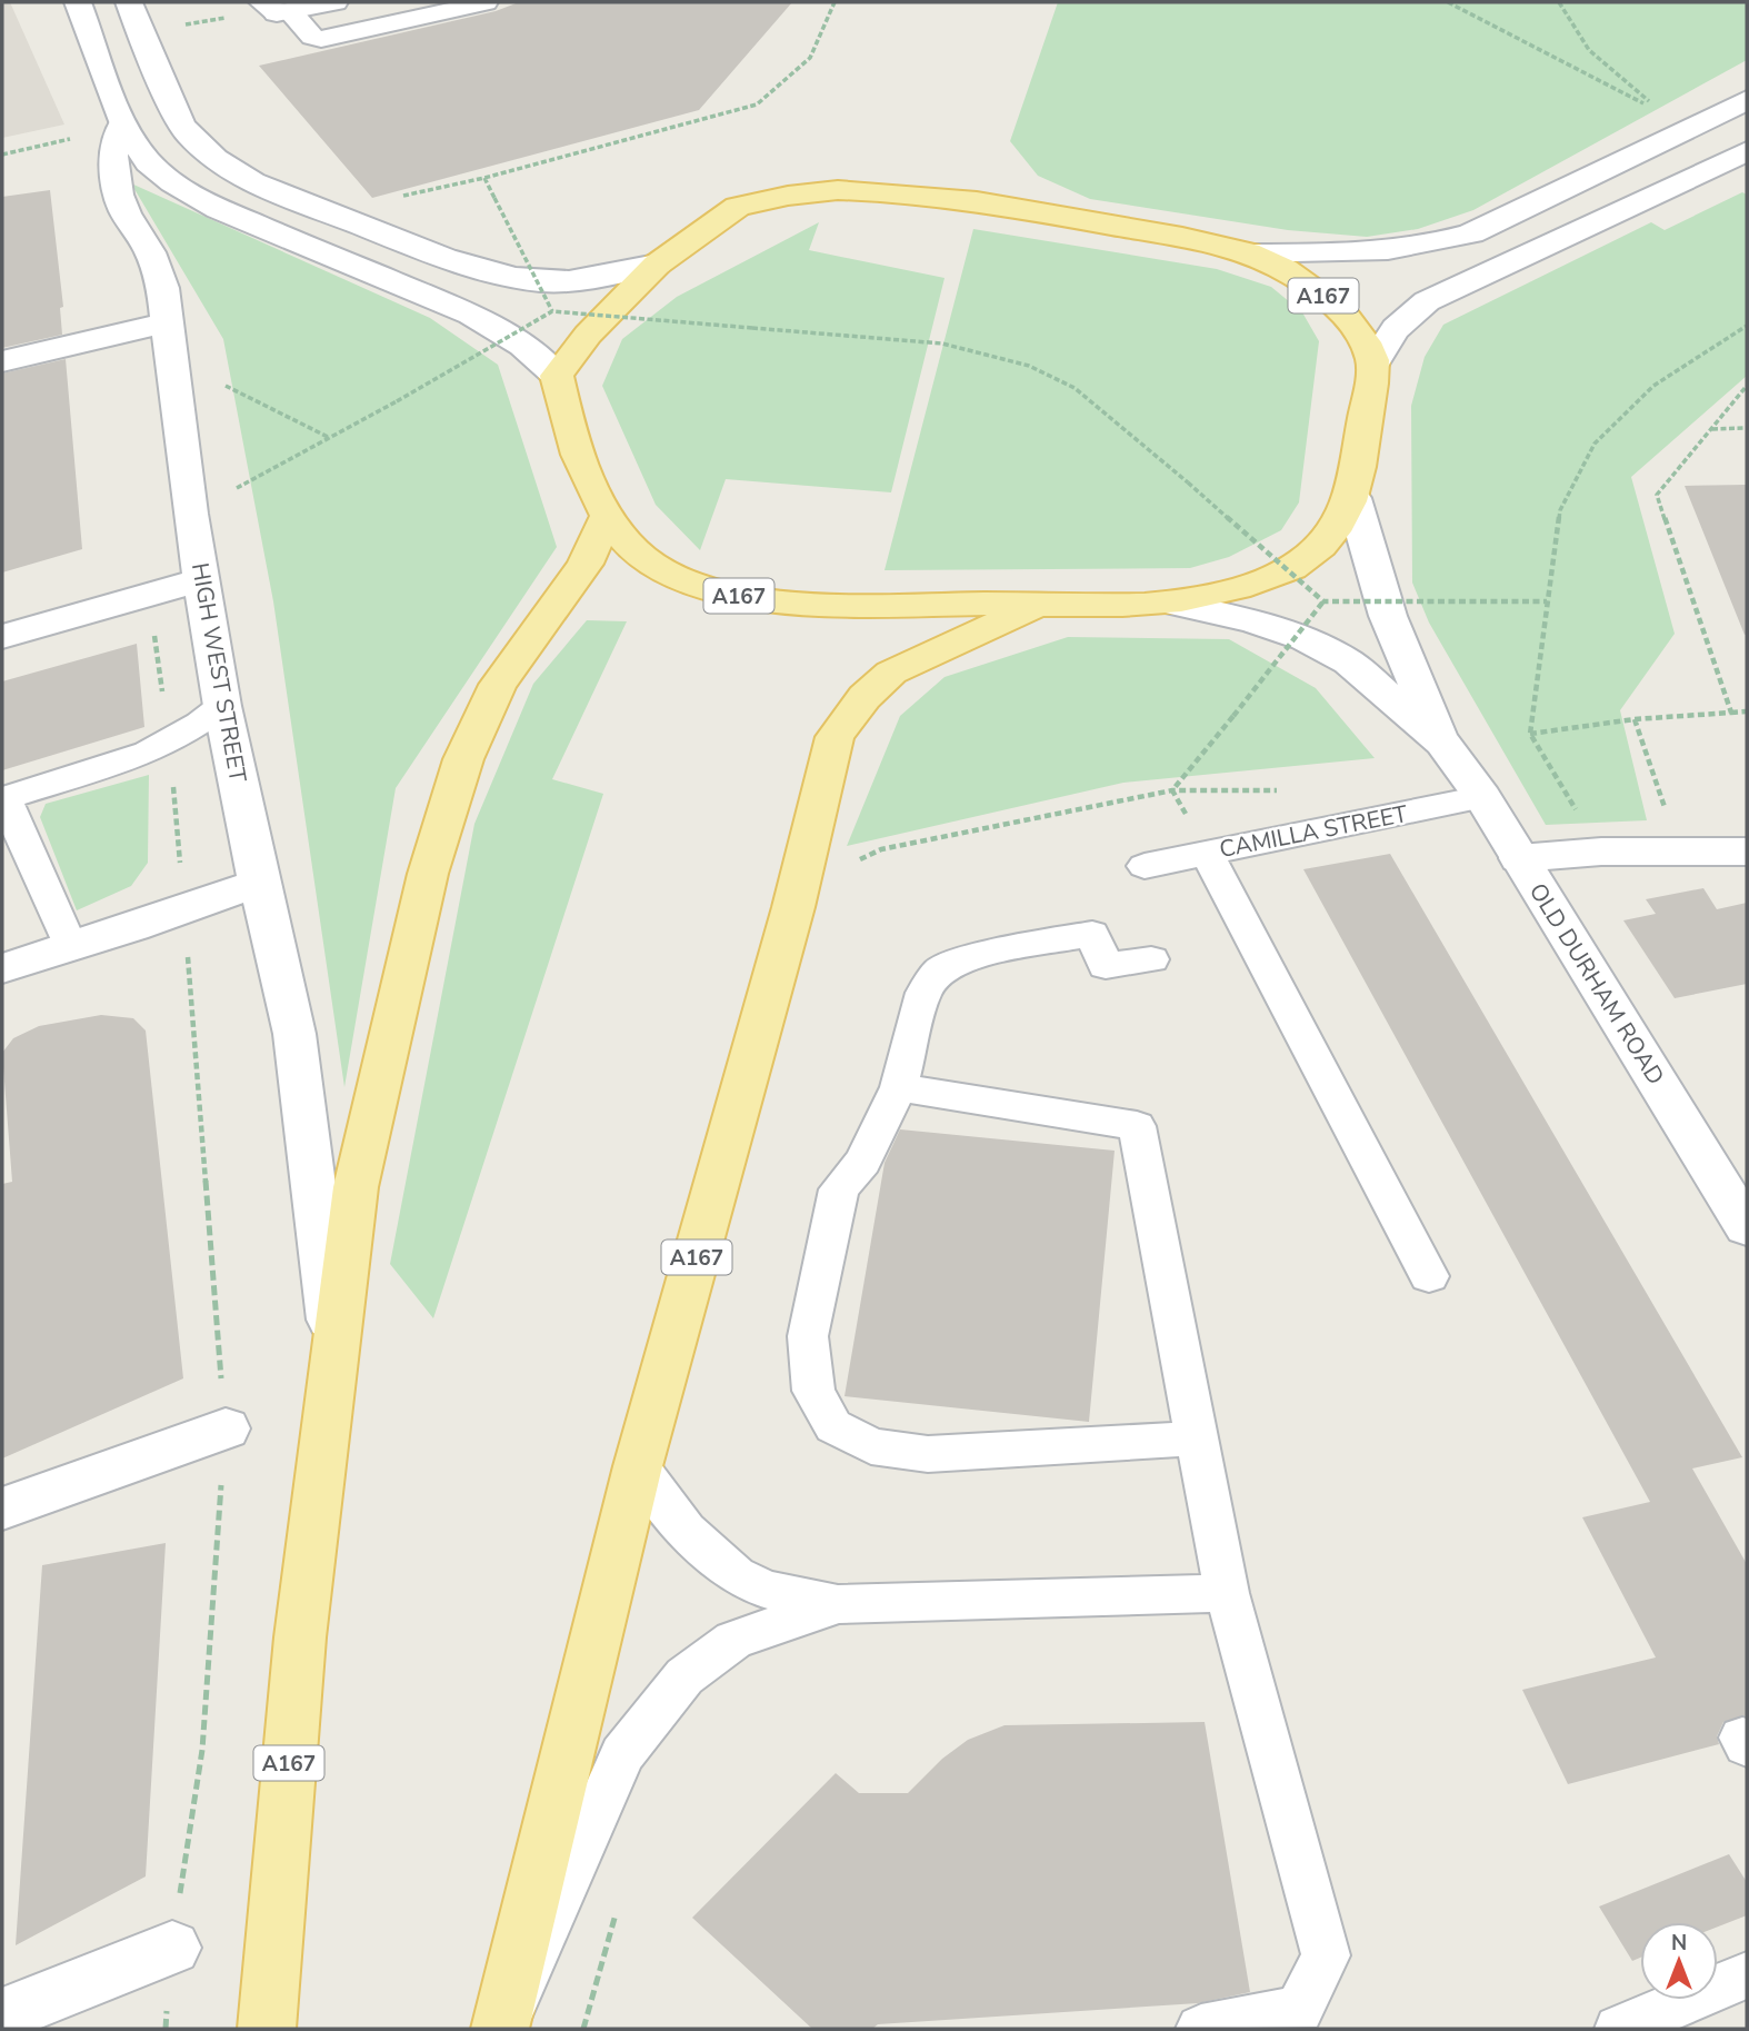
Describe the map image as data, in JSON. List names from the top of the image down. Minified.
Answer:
{"streets":{"main road":["A167","HIGH WEST STREET","OLD DURHAM ROAD"],"lane":["CAMILLA STREET"]},"crossings":[["A167","HIGH WEST STREET"],["A167","OLD DURHAM ROAD"],["CAMILLA STREET","OLD DURHAM ROAD"]],"north":"top"}
